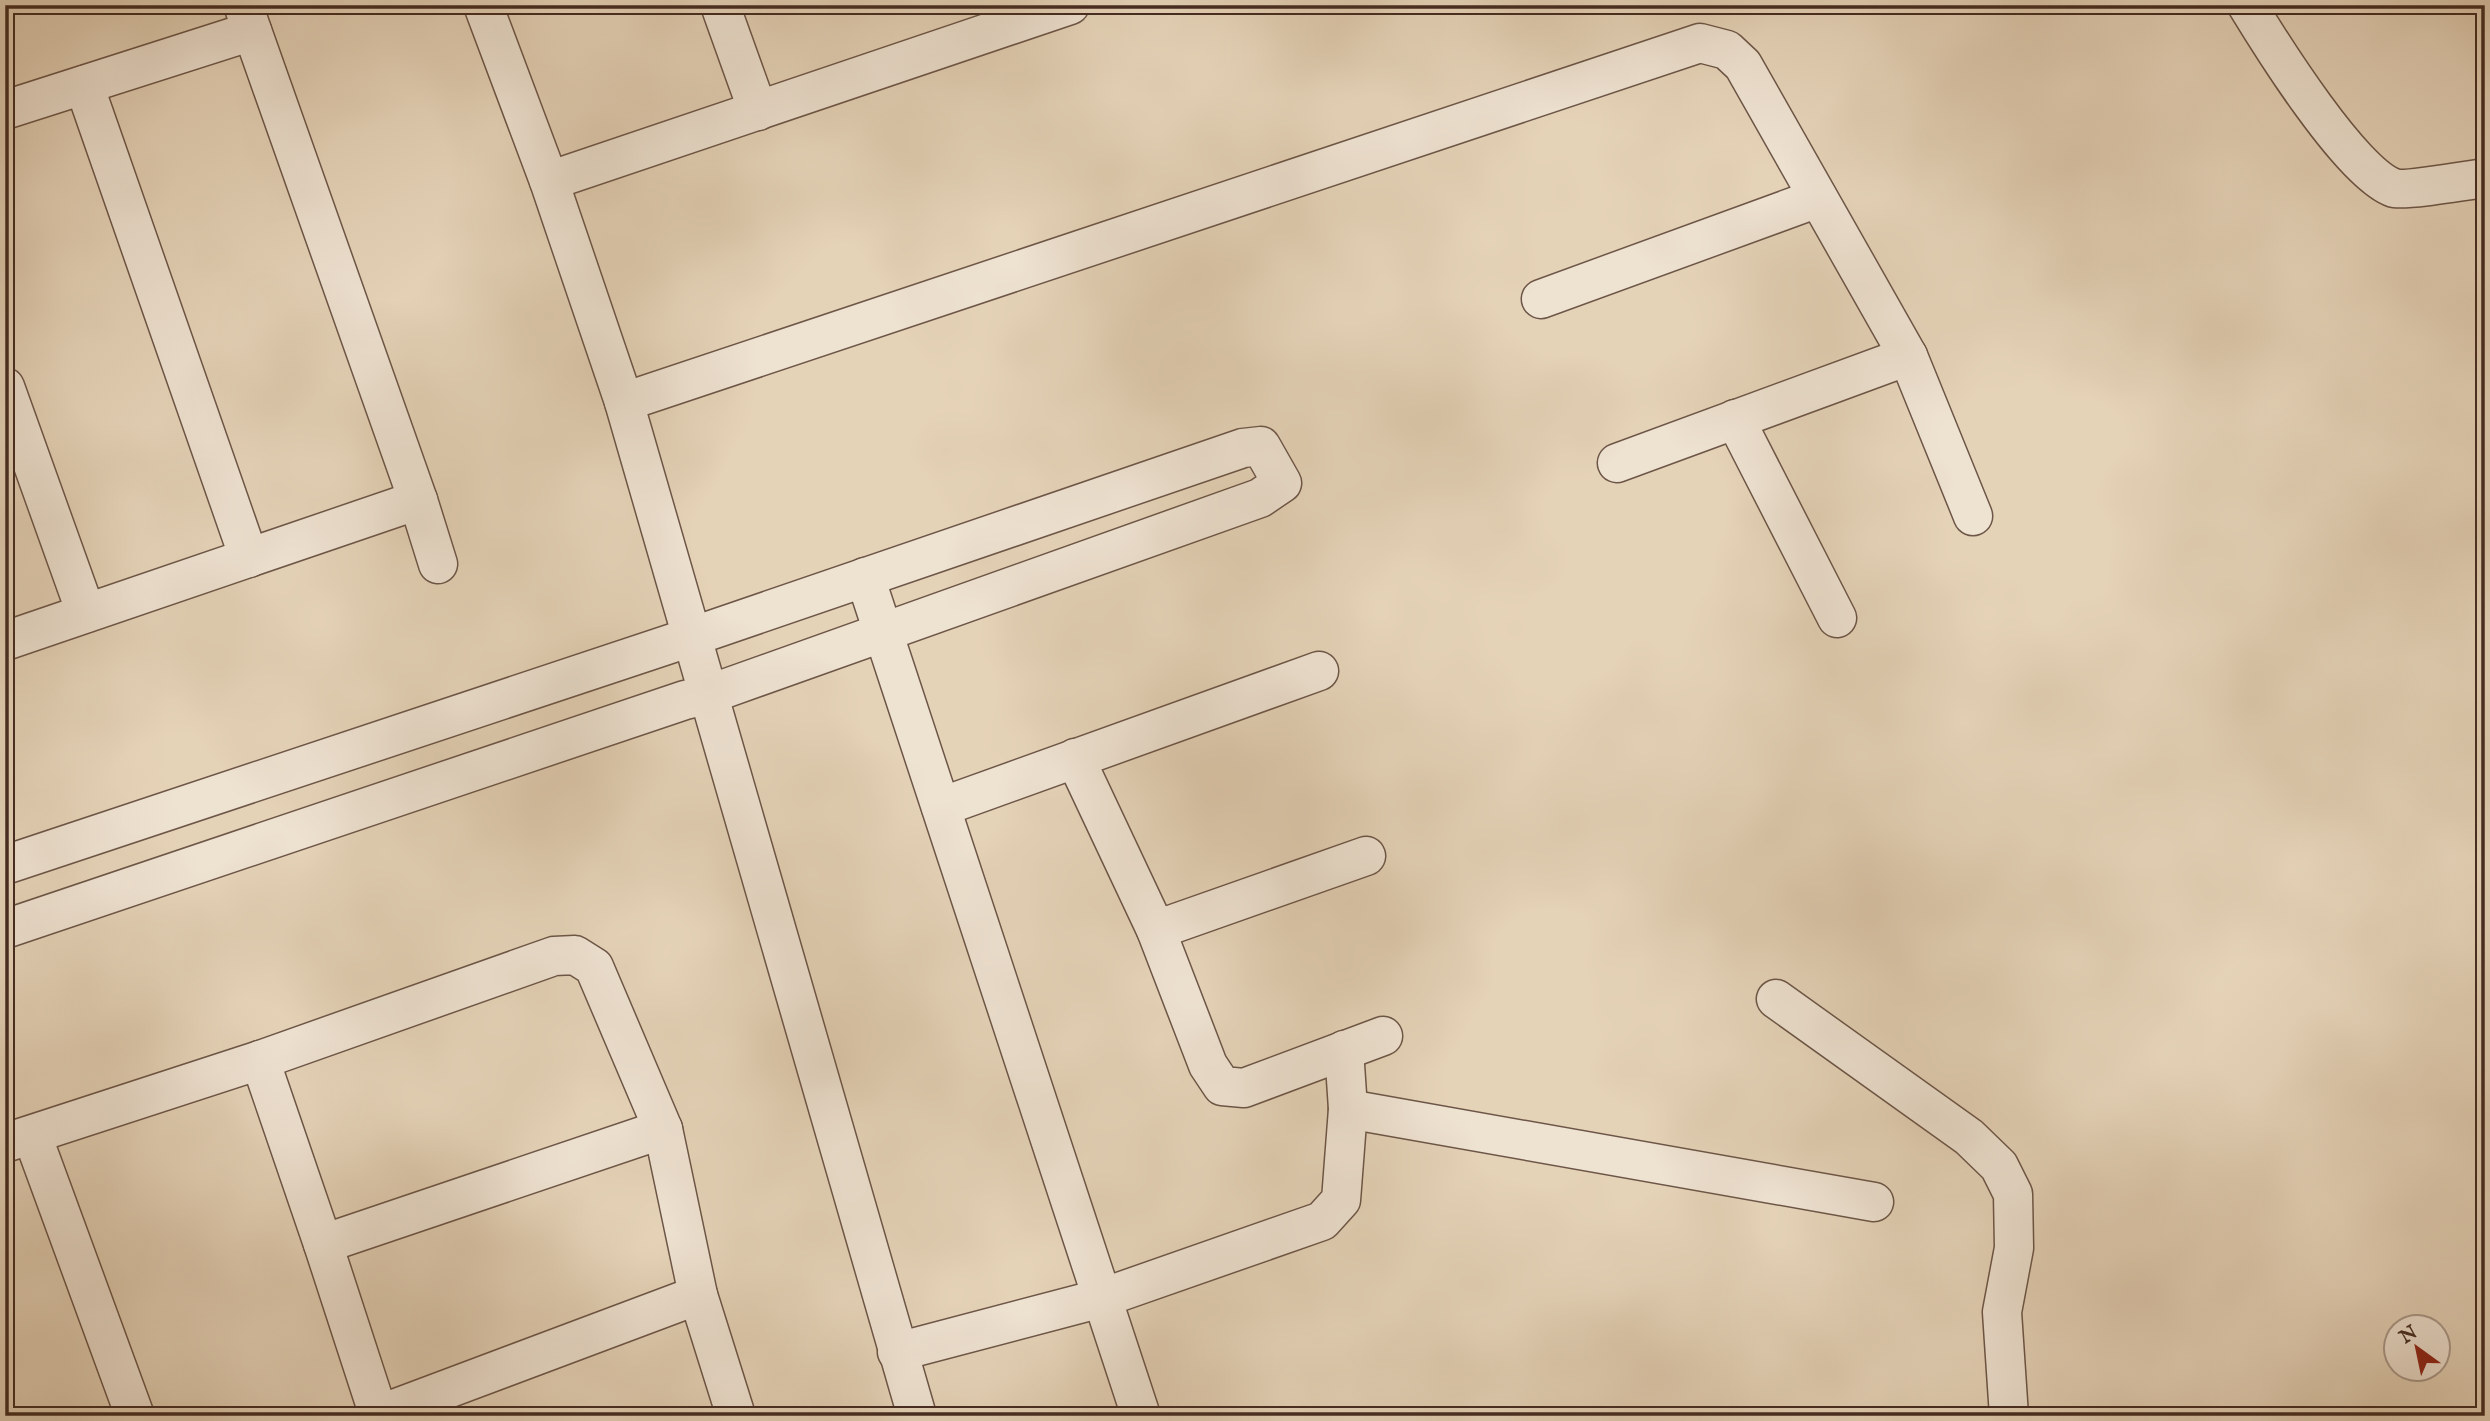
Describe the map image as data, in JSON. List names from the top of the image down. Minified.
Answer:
{"north":"top left"}
